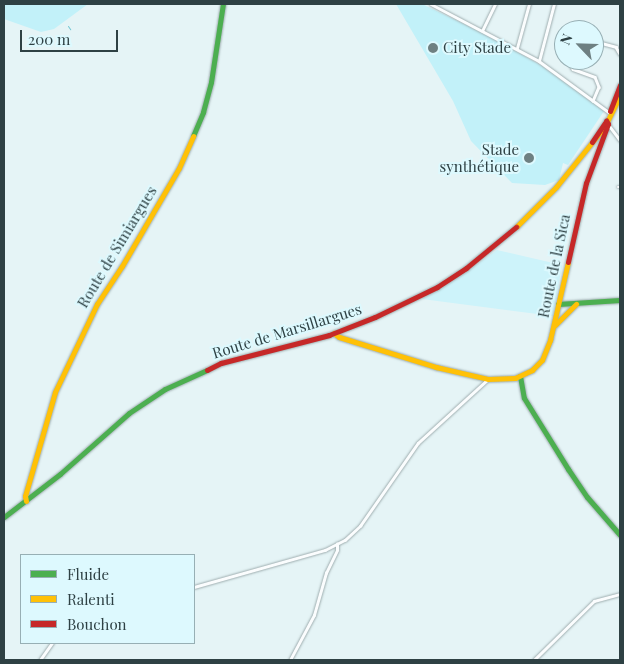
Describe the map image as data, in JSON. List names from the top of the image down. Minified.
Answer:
{"streets":{"street":["Route de Simiargues","Route de la Sica","Route de Marsillargues"]},"crossings":[["Route de Simiargues","Route de Marsillargues"],["Route de la Sica","Route de Marsillargues"]],"places":["City Stade","Stade synthétique"],"legend":["Fluide","Ralenti","Bouchon"],"scale_bar":"200 m","north":"top left"}
